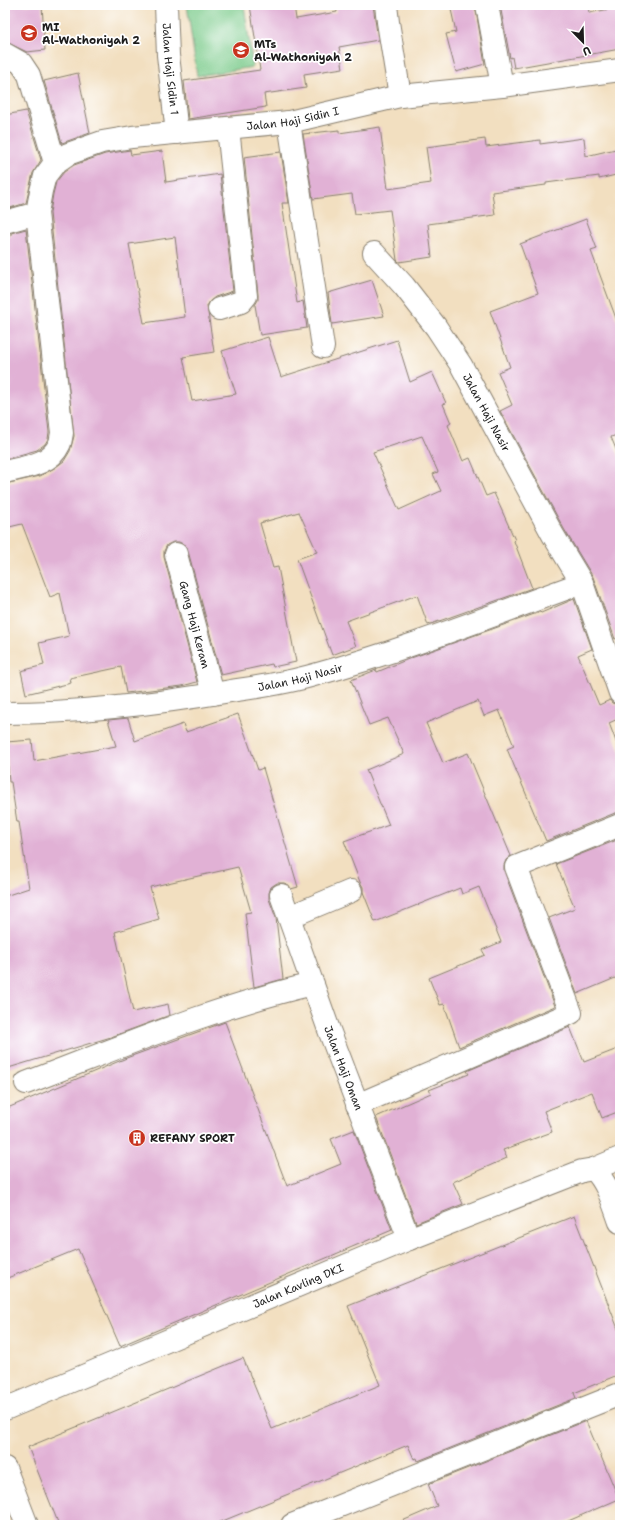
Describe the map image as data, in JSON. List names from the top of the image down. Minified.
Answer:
{"streets":{"street":["Jalan Haji Sidin 1","Jalan Haji Sidin I","Jalan Haji Nasir","Gang Haji Keram","Jalan Haji Oman","Jalan Kavling DKI"]},"crossings":[["Jalan Haji Sidin 1","Jalan Haji Sidin I"],["Jalan Haji Nasir","Gang Haji Keram"],["Jalan Haji Oman","Jalan Kavling DKI"]],"places":{"school or university":["MI Al-Wathoniyah 2","MTs Al-Wathoniyah 2"],"building":["REFANY SPORT"]},"north":"bottom right"}
